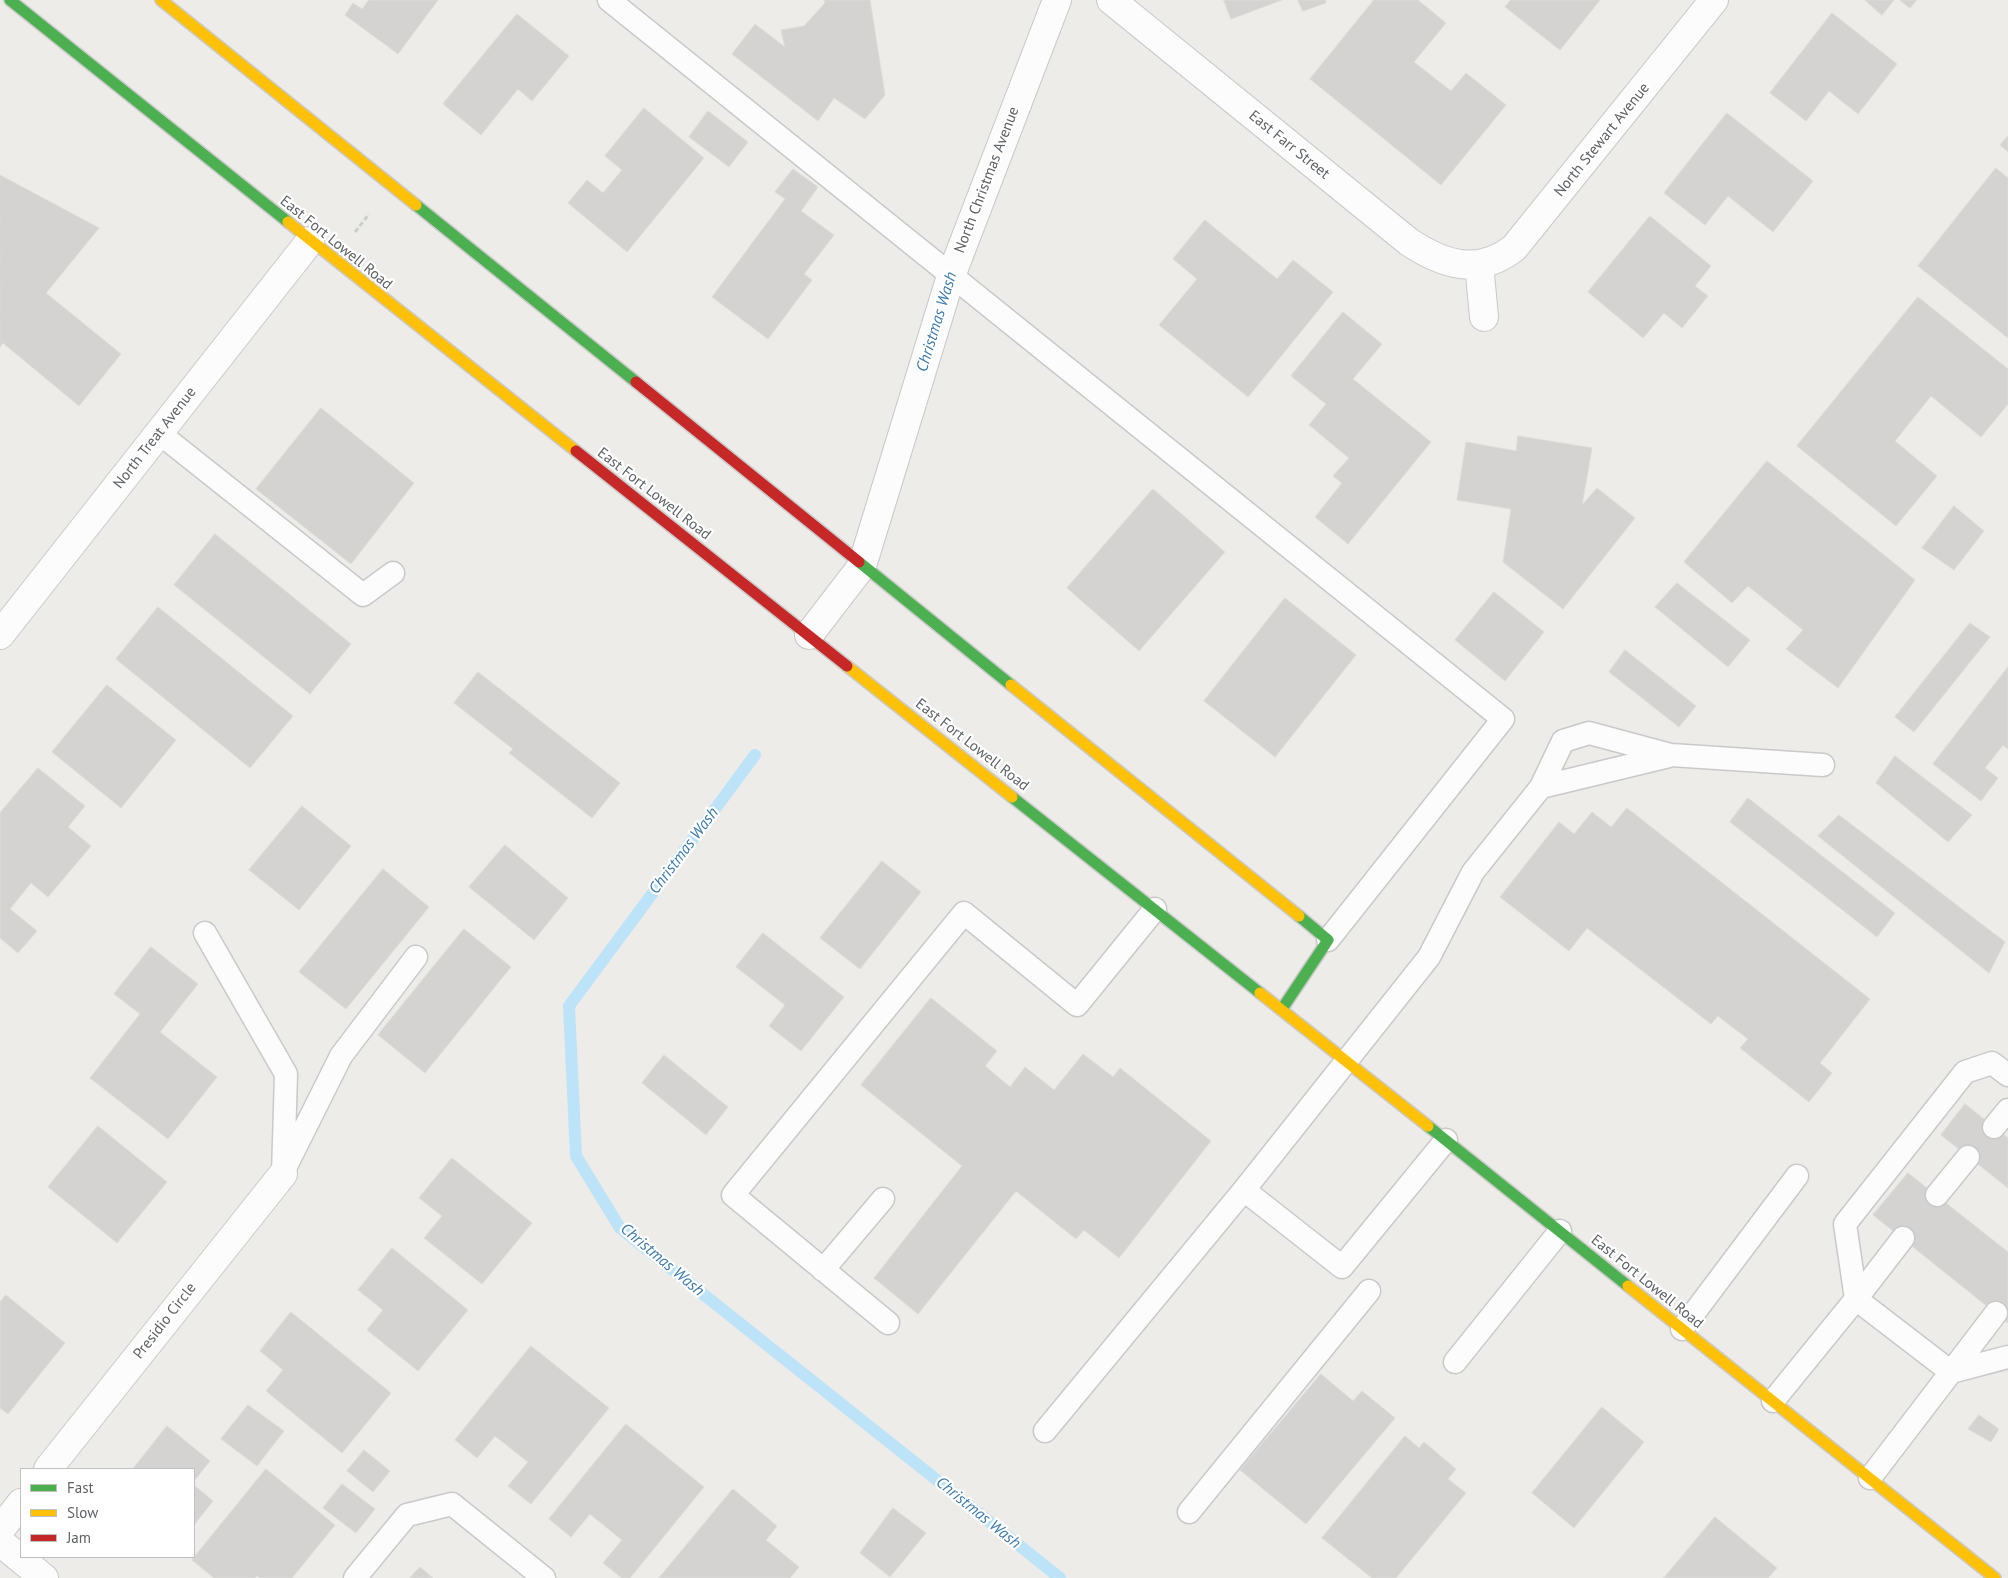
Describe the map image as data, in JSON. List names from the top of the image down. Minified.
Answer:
{"streets":{"main road":["East Fort Lowell Road"],"street":["North Stewart Avenue","East Farr Street","North Christmas Avenue","North Treat Avenue","Presidio Circle"]},"crossings":[["North Stewart Avenue","East Farr Street"],["North Christmas Avenue","East Fort Lowell Road"],["East Fort Lowell Road","North Treat Avenue"]],"water":["Christmas Wash"],"legend":["Fast","Slow","Jam"]}
